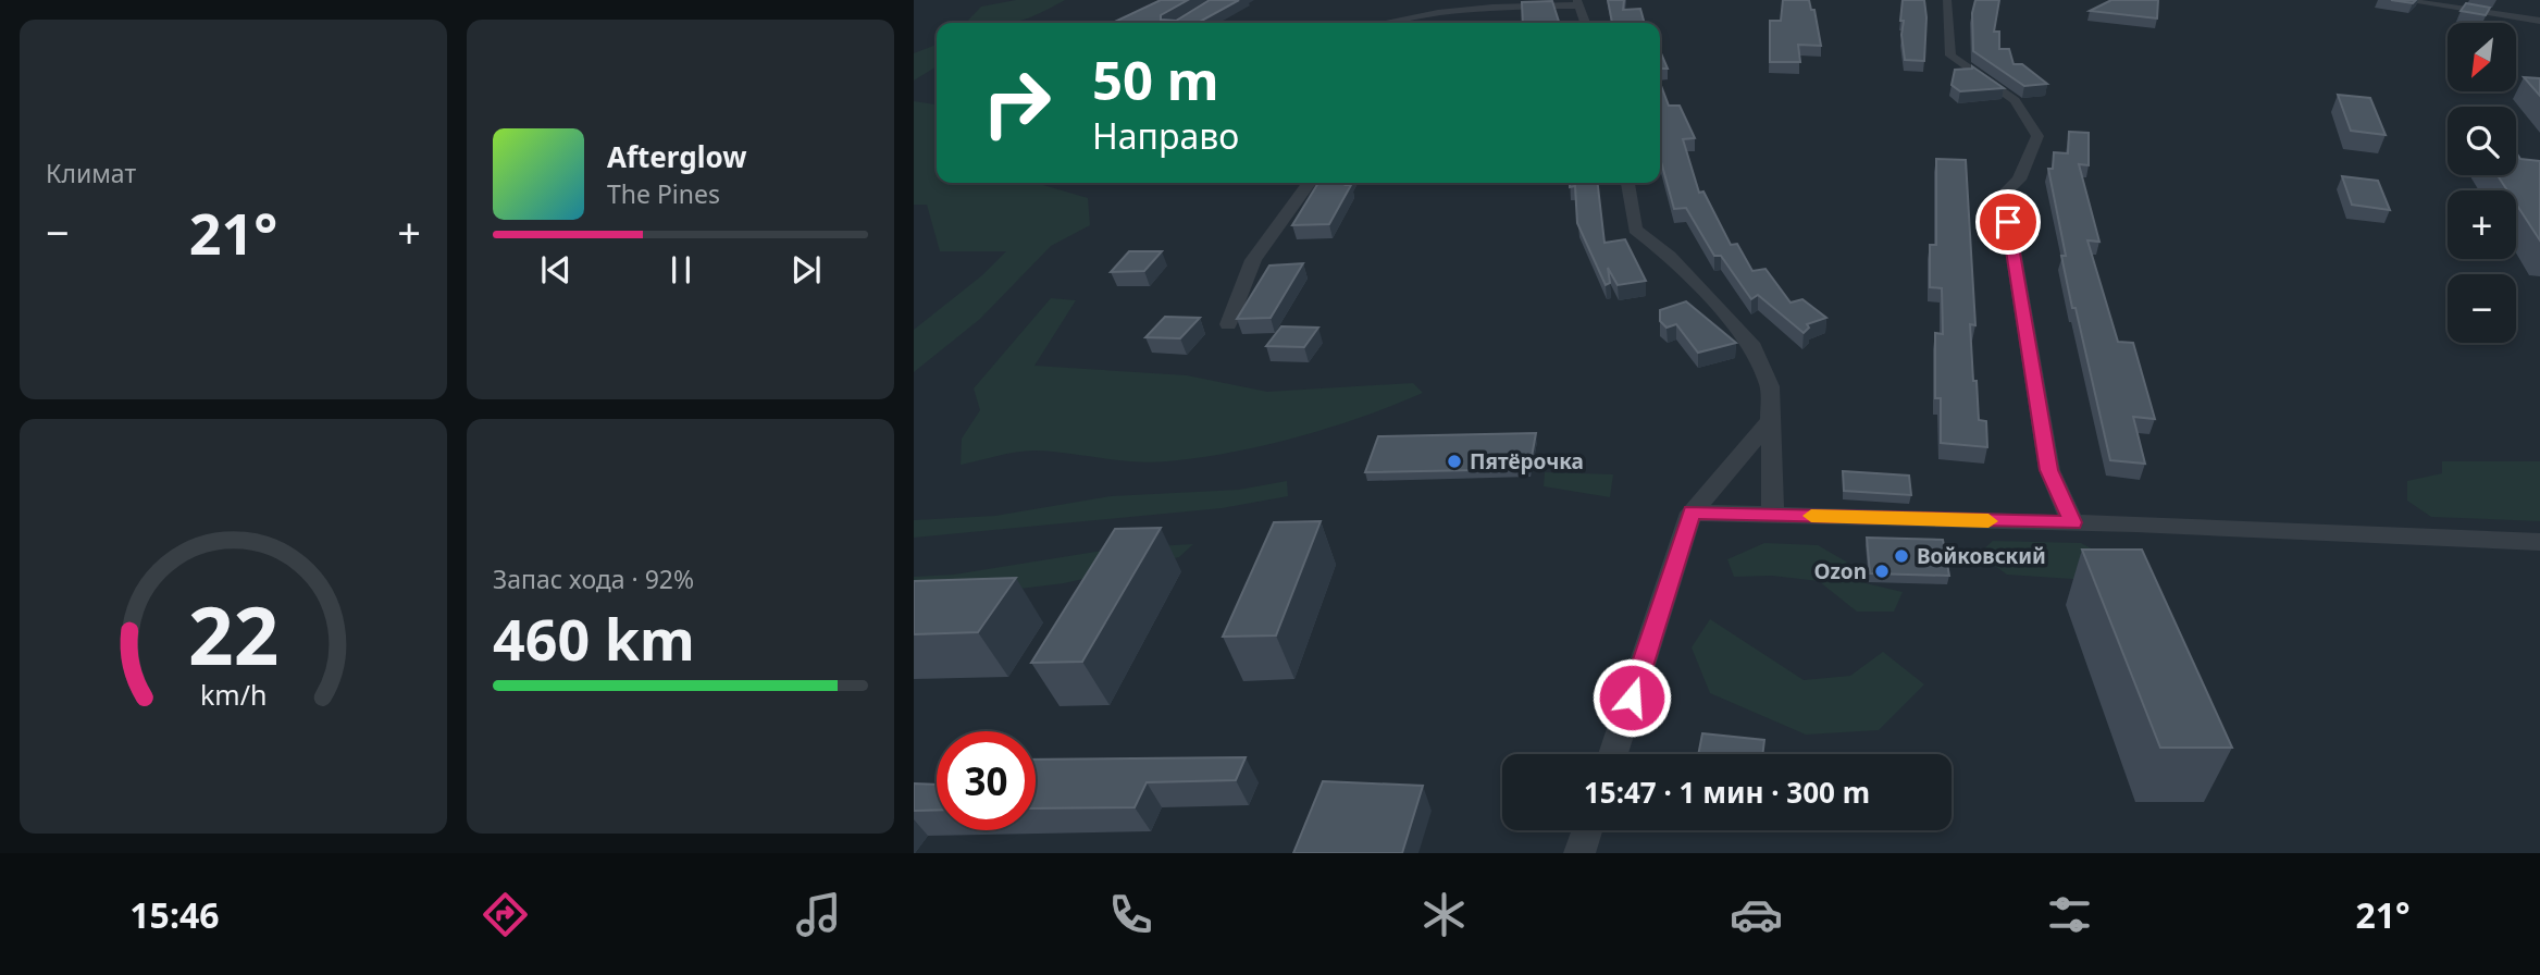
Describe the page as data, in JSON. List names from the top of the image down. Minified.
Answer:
{"places":["Пятёрочка","Войковский","Ozon"],"north":"bottom left","page":{"tile":["Климат",["Запас хода · 92%","460 km"]],"map_buttons":["+","−"],"turn":["50 m","Направо"],"song":["Afterglow","The Pines"],"heat":["−","21°","+"],"limit":"30","trip":"15:47 · 1 мин · 300 m","tabs":["15:46","21°"],"gauge":["22","km/h"]}}
